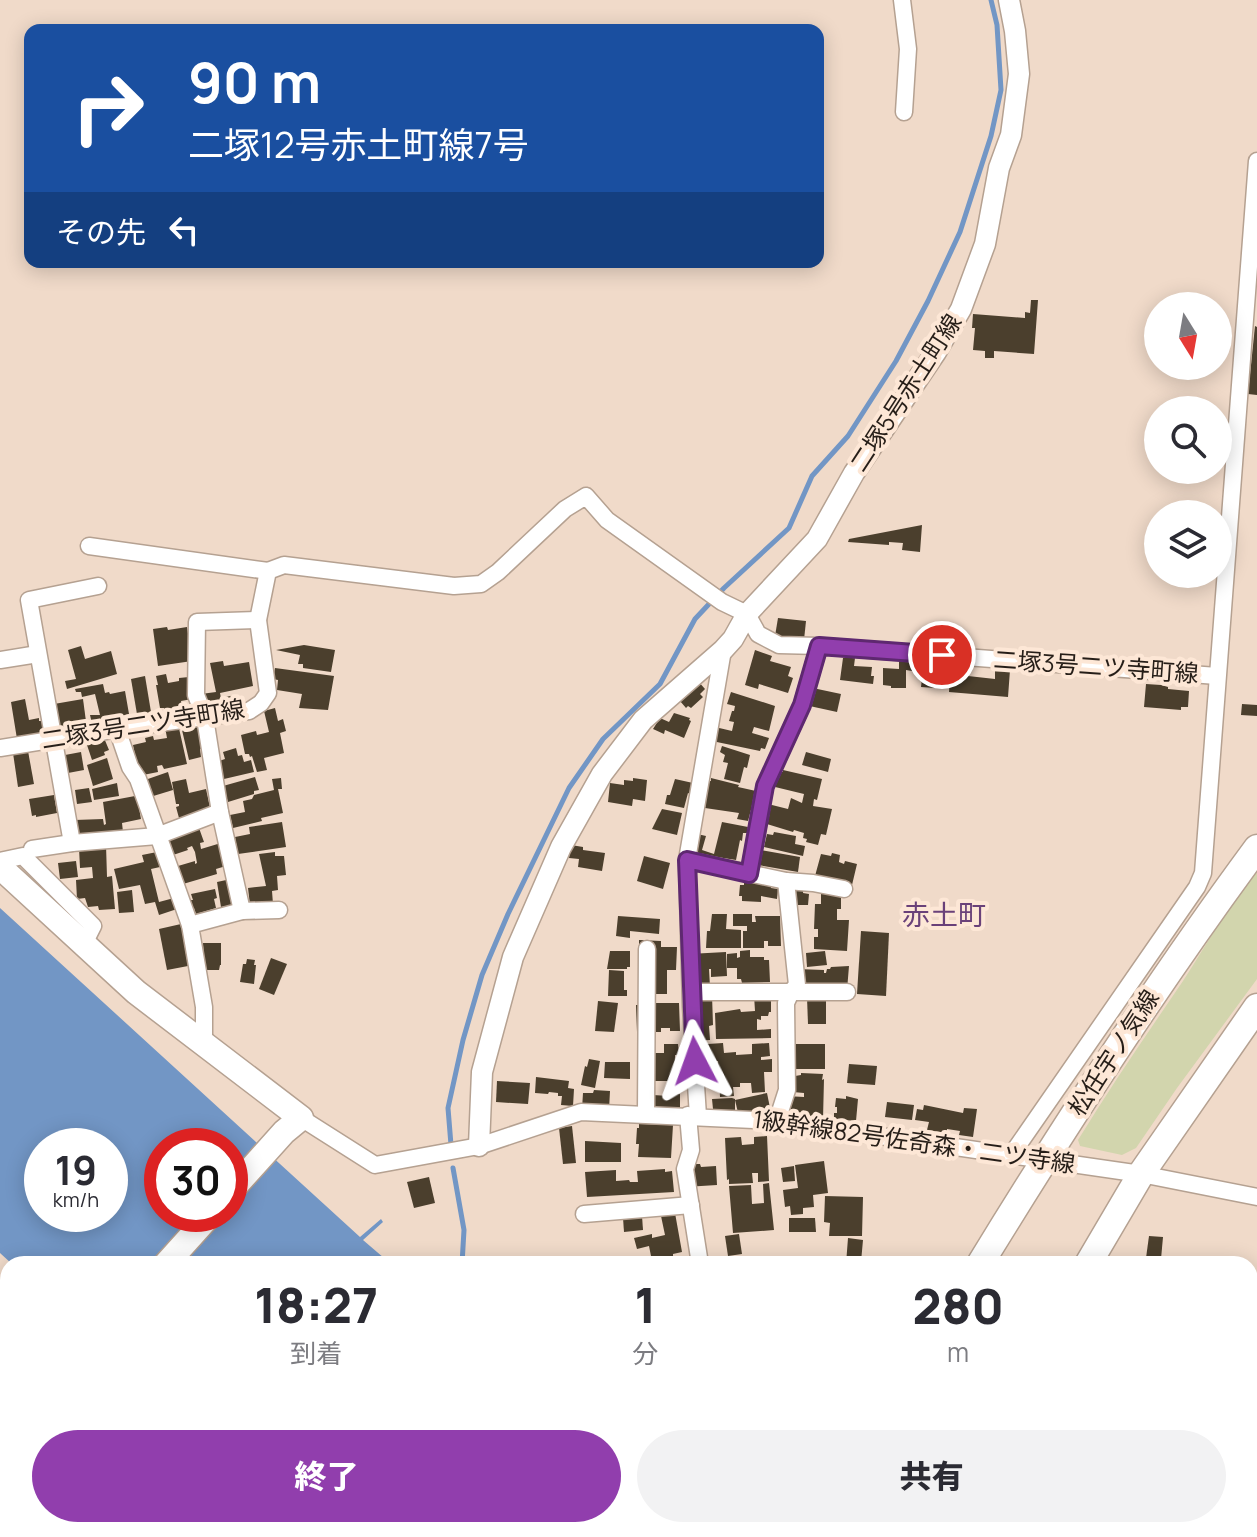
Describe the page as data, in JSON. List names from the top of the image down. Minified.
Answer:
{"streets":{"main road":["松任宇ノ気線"],"street":["二塚5号赤土町線","二塚3号二ツ寺町線","1級幹線82号佐奇森・二ツ寺線"]},"crossings":[["二塚5号赤土町線","二塚3号二ツ寺町線"],["二塚5号赤土町線","1級幹線82号佐奇森・二ツ寺線"],["松任宇ノ気線","1級幹線82号佐奇森・二ツ寺線"]],"districts":["赤土町"],"north":"bottom","page":{"turn":["90 m","二塚12号赤土町線7号"],"then":"その先","speed":"19 km/h","limit":"30","eta":["18:27","到着","1","分","280","m"],"buttons":["終了","共有"]}}
